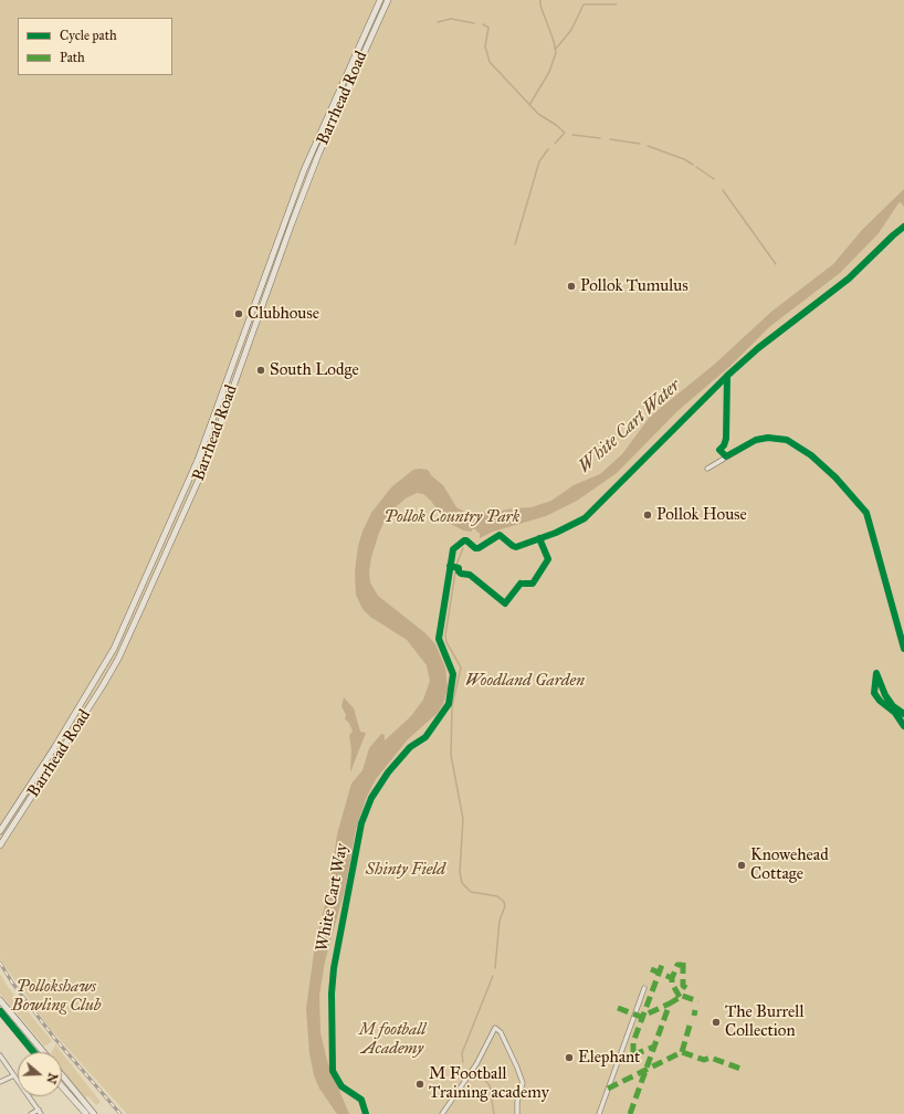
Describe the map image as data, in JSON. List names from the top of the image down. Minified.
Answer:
{"streets":{"main road":["Barrhead Road"],"cycle path":["White Cart Way"]},"water":["White Cart Water"],"parks":["Pollok Country Park","Woodland Garden","Shinty Field","Pollokshaws Bowling Club","M football Academy"],"places":["Pollok Tumulus","Clubhouse","South Lodge","Pollok House","Knowehead Cottage","The Burrell Collection","Elephant","M Football Training academy"],"legend":["Cycle path","Path"],"north":"right"}
